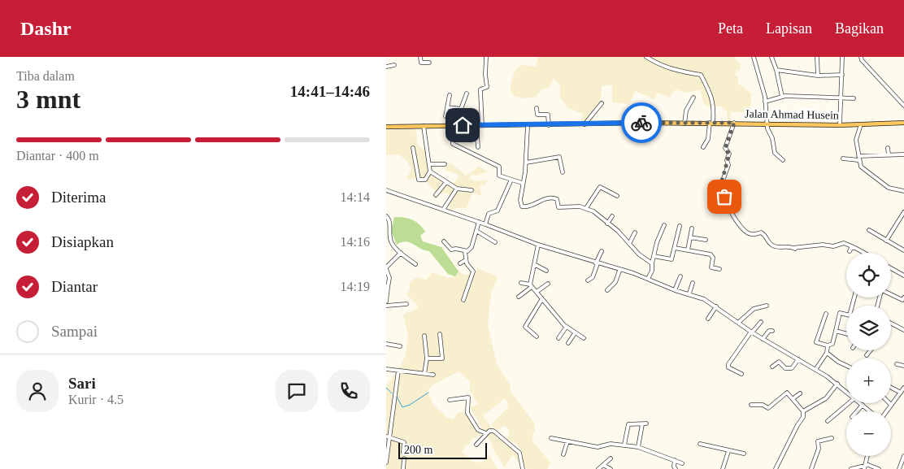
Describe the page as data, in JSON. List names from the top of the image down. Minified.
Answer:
{"streets":{"main road":["Jalan Ahmad Husein"]},"scale_bar":"200 m","page":{"header":"Dashr","nav":["Peta","Lapisan","Bagikan"],"heading":["3 mnt","Tiba dalam","14:41–14:46"],"panel":["Sari","Kurir · 4.5"],"bar":"Diantar · 400 m","list":[["Diterima","14:14"],["Disiapkan","14:16"],["Diantar","14:19"],"Sampai"],"map_buttons":["+","−"],"scale":"200 m"}}
